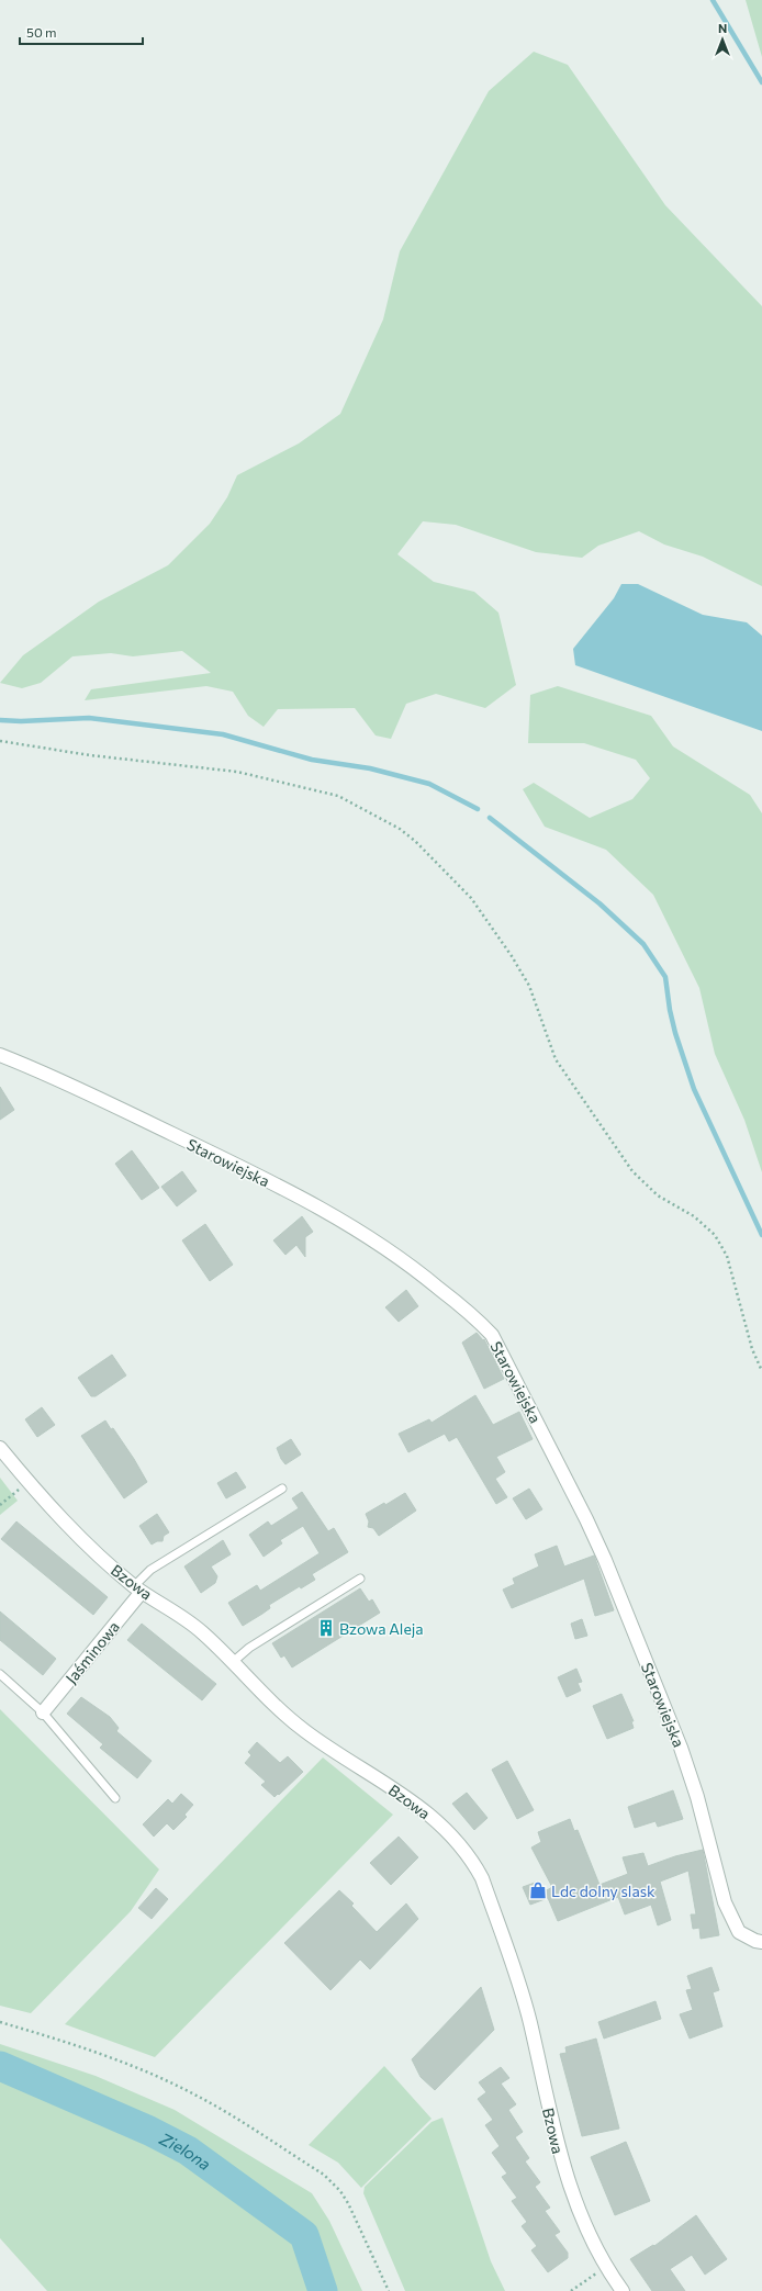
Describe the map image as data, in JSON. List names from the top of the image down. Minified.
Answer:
{"streets":{"street":["Starowiejska","Bzowa","Jaśminowa"]},"crossings":[["Bzowa","Jaśminowa"]],"water":["Zielona"],"places":{"building":["Bzowa Aleja"],"shop":["Ldc dolny slask"]},"scale_bar":"50 m","north":"top"}
